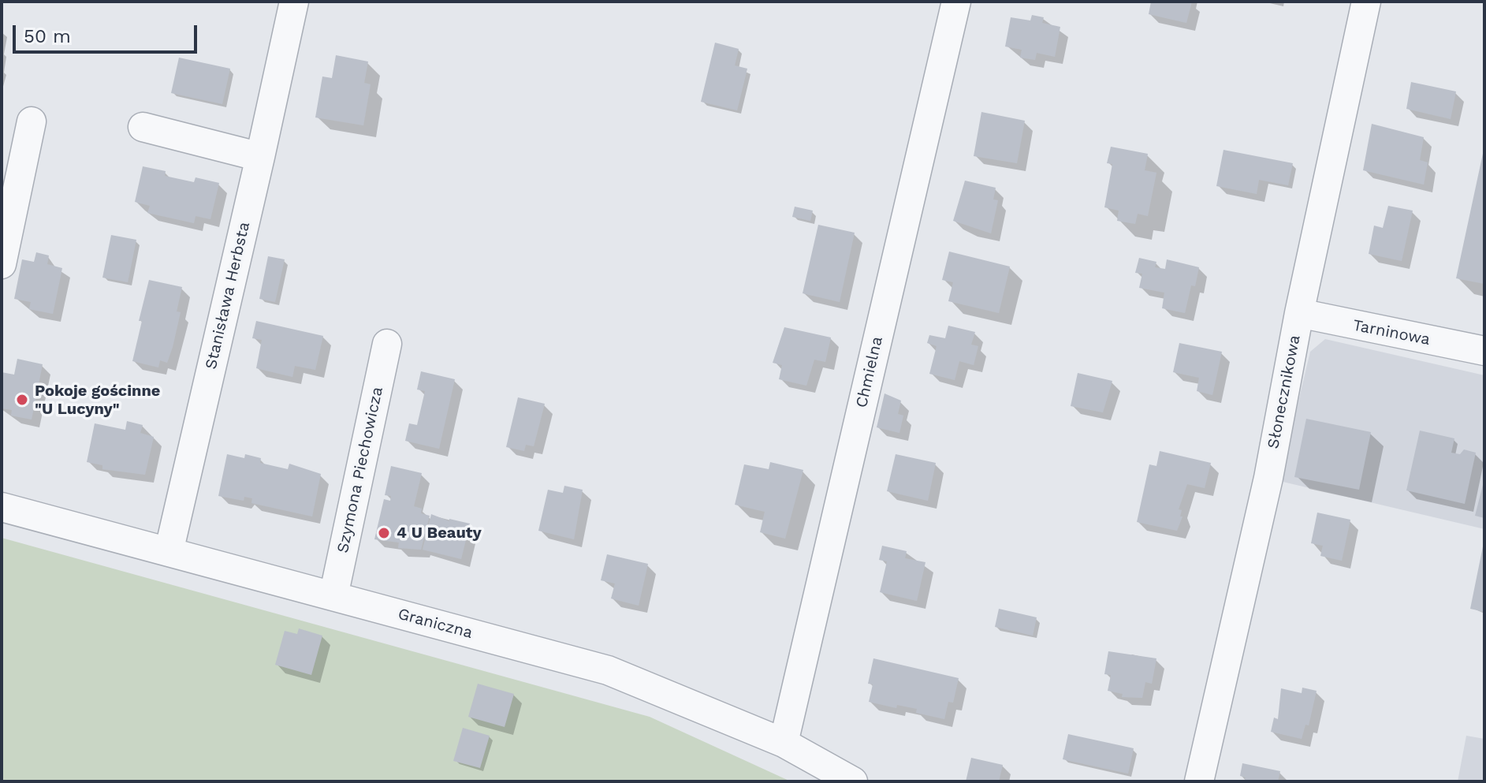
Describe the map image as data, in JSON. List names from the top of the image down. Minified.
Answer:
{"streets":{"street":["Stanisława Herbsta","Tarninowa","Chmielna","Słonecznikowa","Szymona Piechowicza","Graniczna"]},"crossings":[["Stanisława Herbsta","Graniczna"],["Tarninowa","Słonecznikowa"],["Chmielna","Graniczna"],["Szymona Piechowicza","Graniczna"]],"places":["Pokoje gościnne \"U Lucyny\"","4 U Beauty"],"scale_bar":"50 m"}
